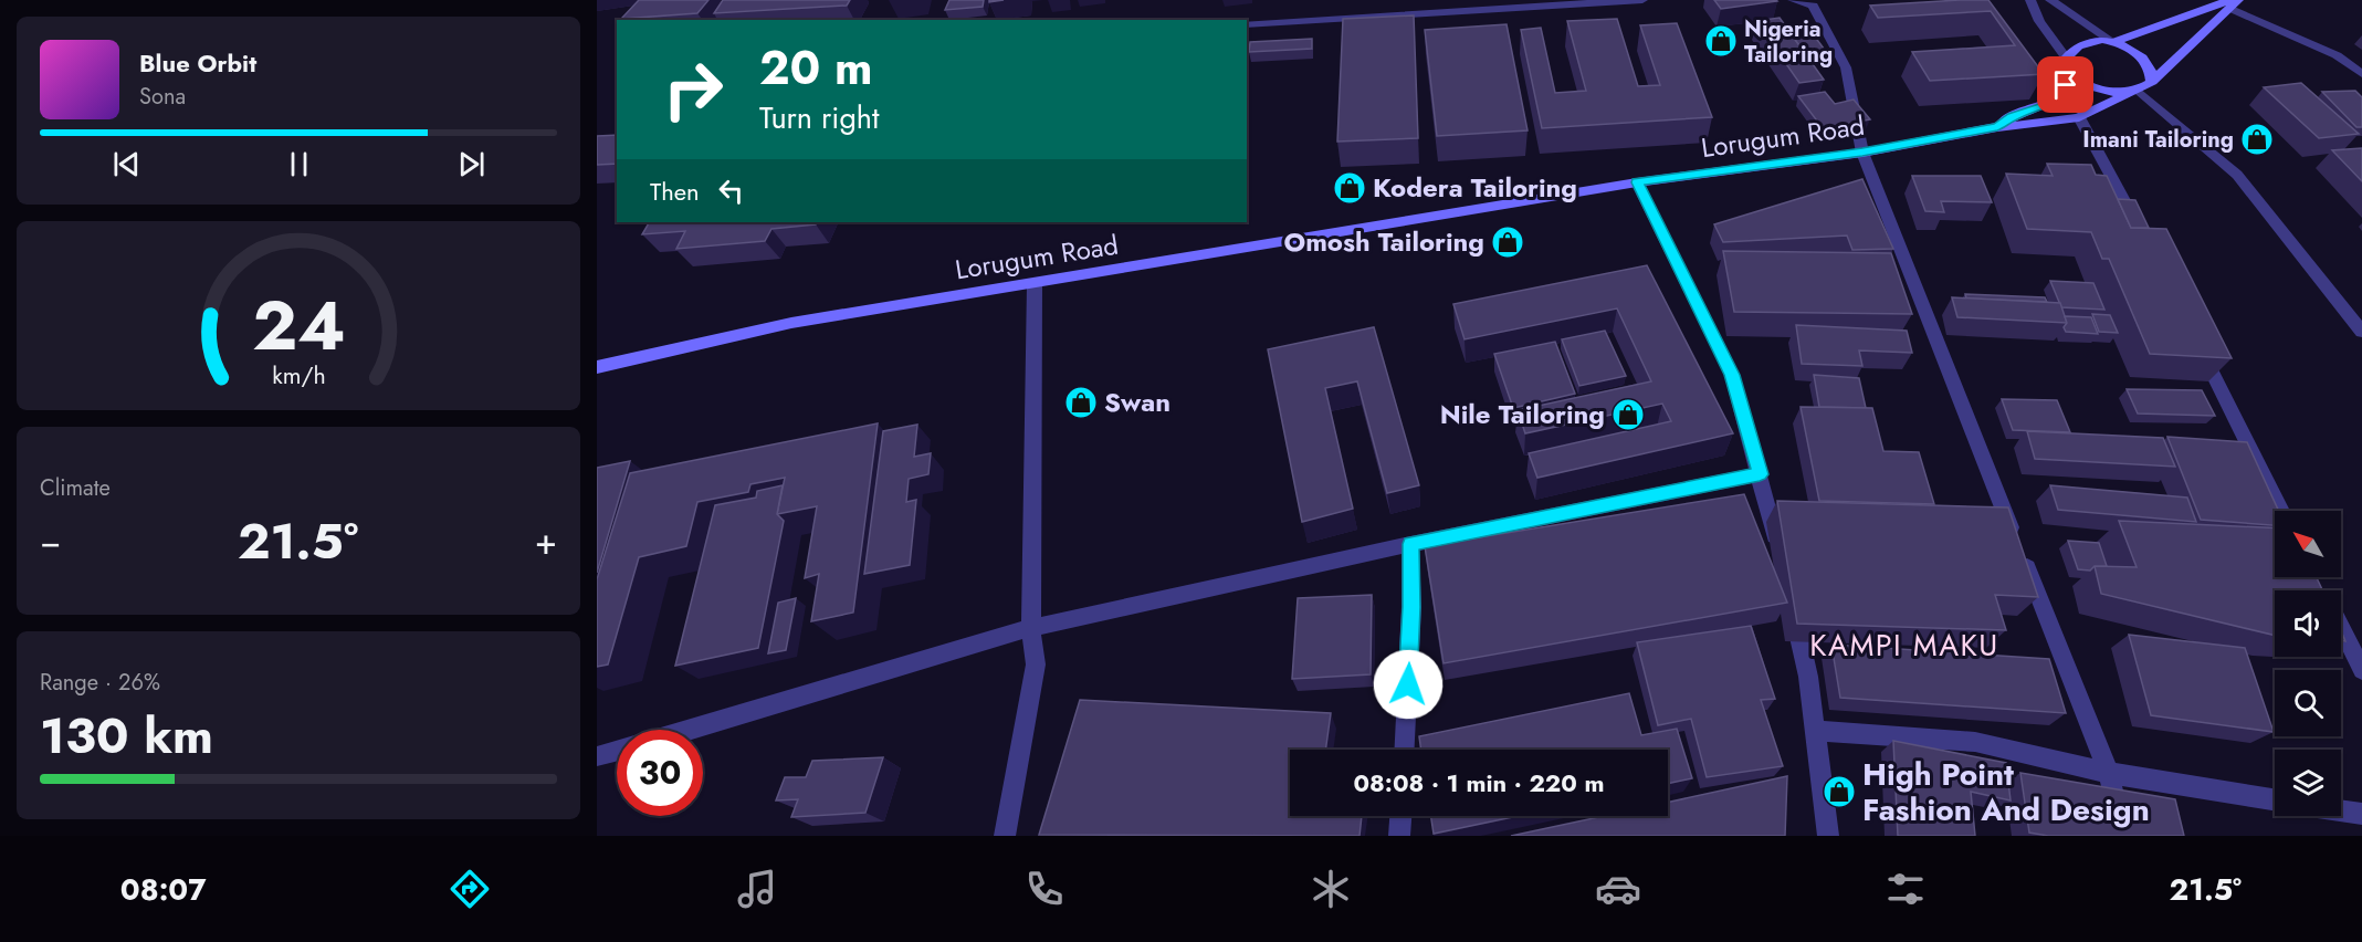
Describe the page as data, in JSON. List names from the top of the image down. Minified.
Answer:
{"streets":{"main road":["Lorugum Road"]},"districts":["KAMPI MAKU"],"places":{"shop":["Nigeria Tailoring","Imani Tailoring","Kodera Tailoring","Omosh Tailoring","Swan","Nile Tailoring","High Point Fashion And Design"]},"north":"top left","page":{"turn":["20 m","Turn right"],"song":["Blue Orbit","Sona"],"then":"Then","tile":["Climate",["Range · 26%","130 km"]],"heat":["−","21.5°","+"],"limit":"30","trip":"08:08 · 1 min · 220 m","tabs":["08:07","21.5°"],"gauge":["24","km/h"]}}
